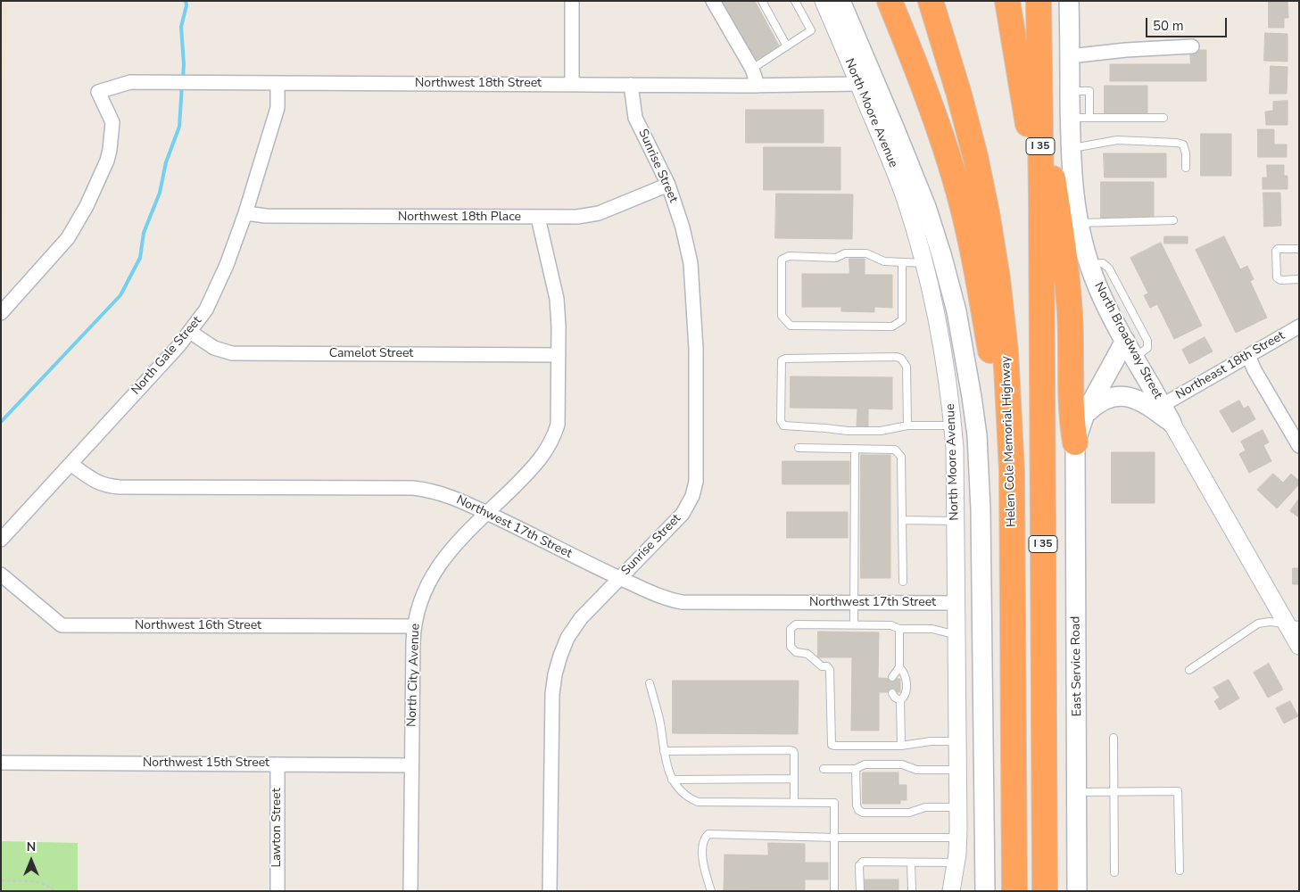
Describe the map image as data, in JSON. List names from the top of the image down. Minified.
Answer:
{"streets":{"highway":["I 35","Helen Cole Memorial Highway"],"main road":["North Broadway Street","East Service Road"],"street":["Northwest 18th Street","North Moore Avenue","Sunrise Street","Northwest 18th Place","Camelot Street","North Gale Street","Northeast 18th Street","Northwest 17th Street","Northwest 16th Street","North City Avenue","Northwest 15th Street","Lawton Street"]},"crossings":[["Northwest 18th Street","North Moore Avenue"],["Northwest 18th Street","Sunrise Street"],["Northwest 18th Street","North Gale Street"],["North Moore Avenue","Northwest 17th Street"],["Sunrise Street","Northwest 18th Place"],["Sunrise Street","Northwest 17th Street"],["Northwest 18th Place","North Gale Street"],["Northwest 18th Place","North City Avenue"],["North Broadway Street","Northeast 18th Street"],["North Broadway Street","East Service Road"],["Camelot Street","North Gale Street"],["Camelot Street","North City Avenue"],["North Gale Street","Northwest 17th Street"],["Northwest 17th Street","North City Avenue"],["Northwest 16th Street","North City Avenue"],["North City Avenue","Northwest 15th Street"],["Northwest 15th Street","Lawton Street"]],"scale_bar":"50 m","north":"top"}
